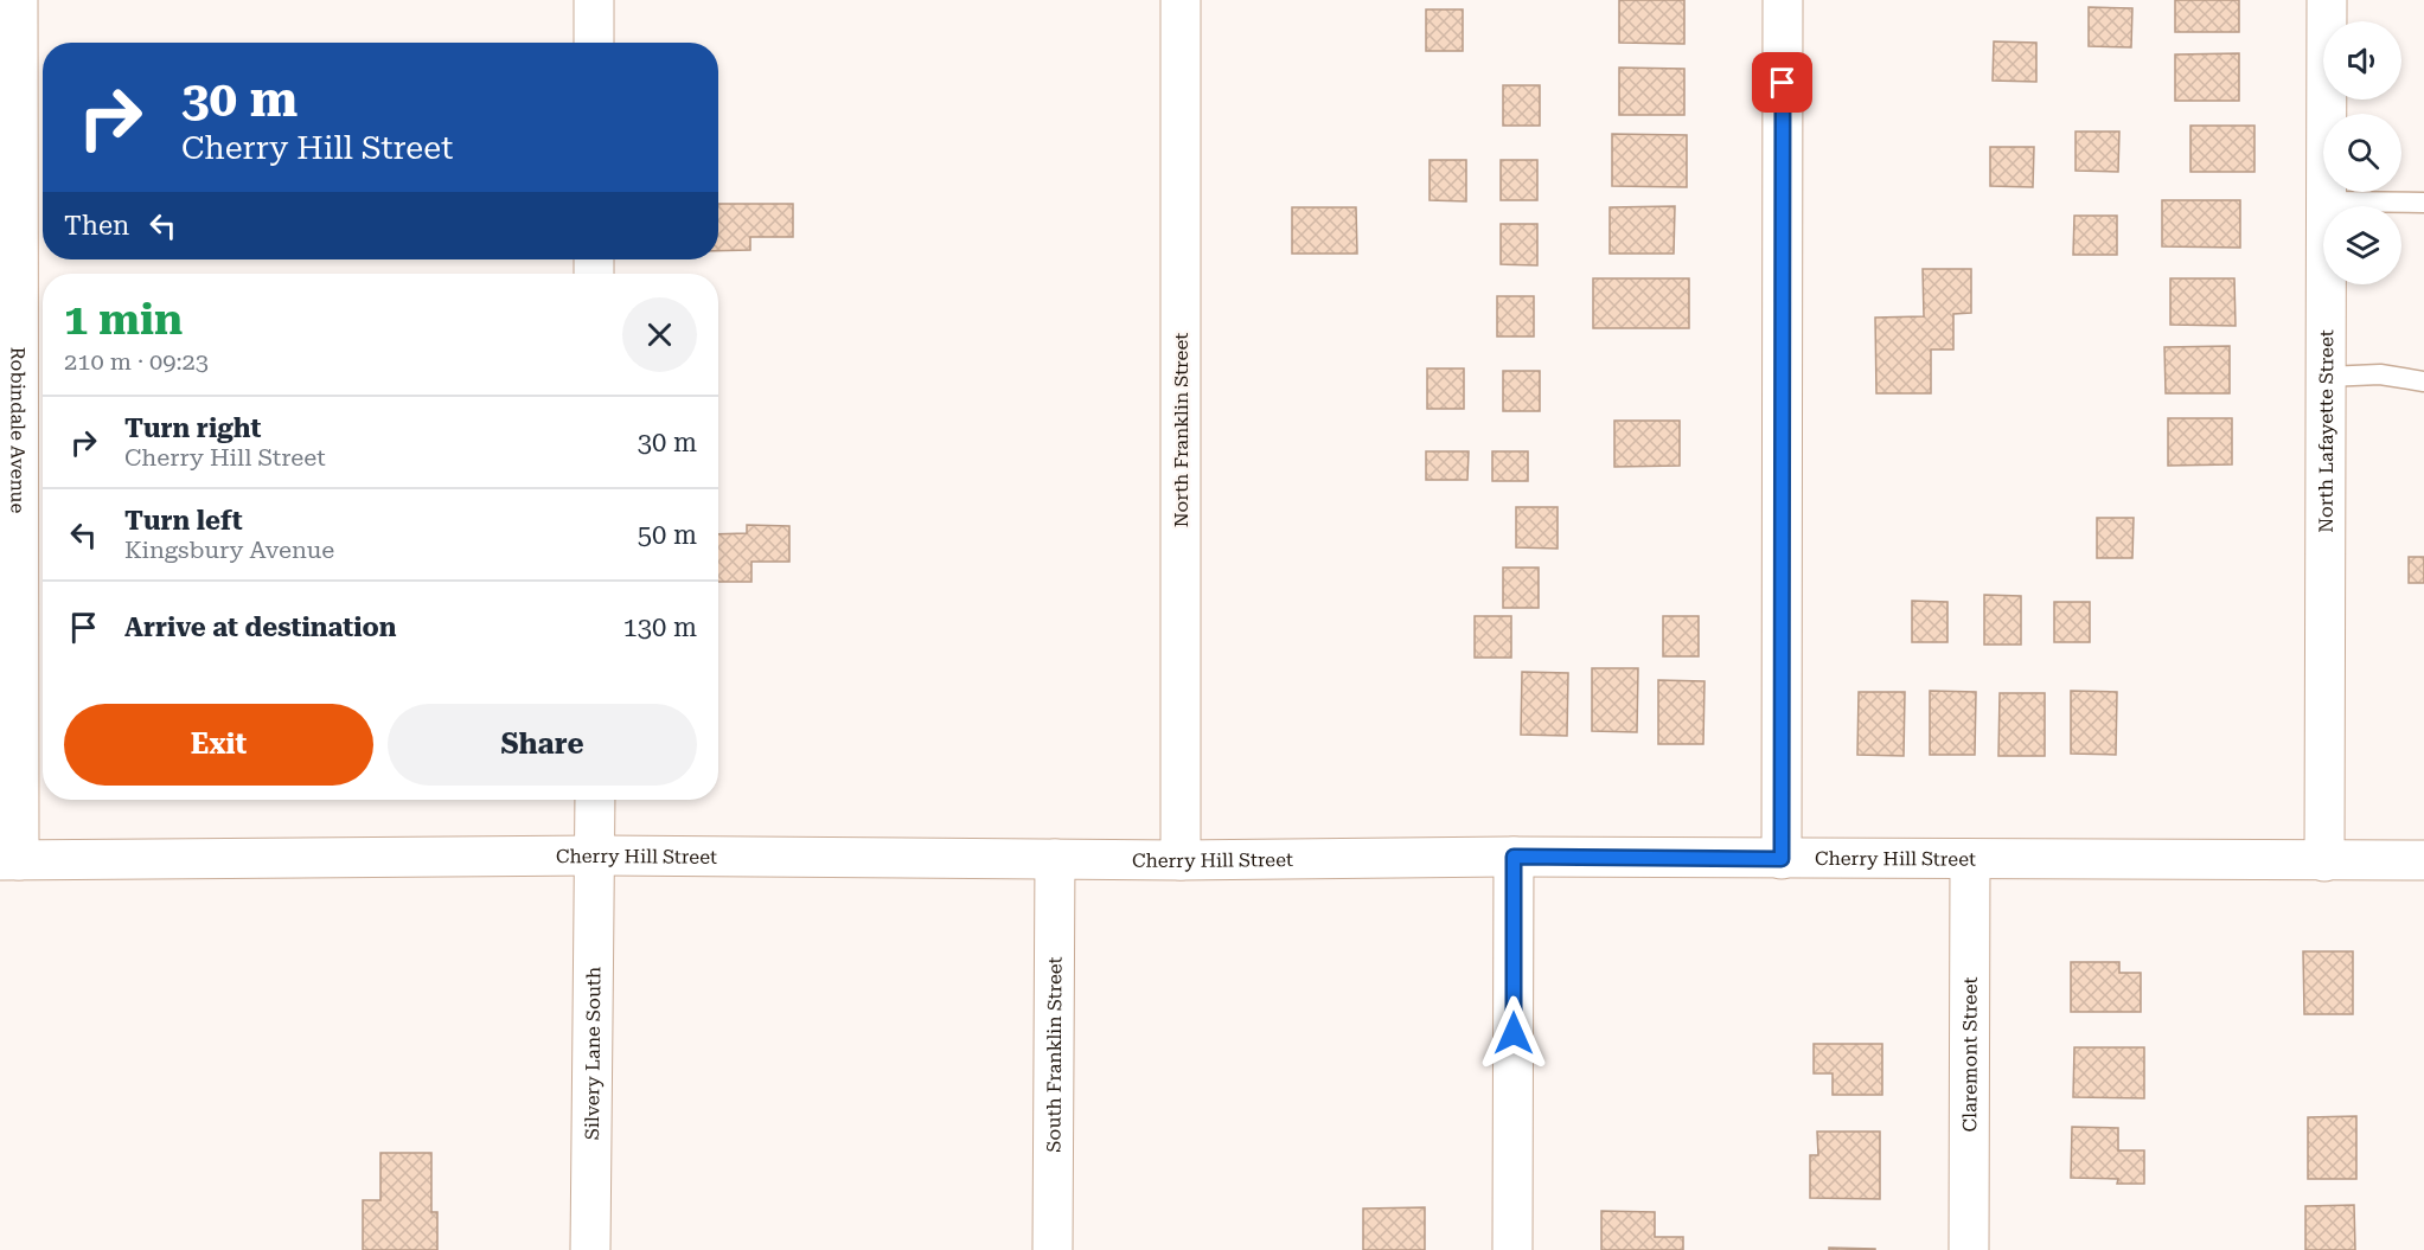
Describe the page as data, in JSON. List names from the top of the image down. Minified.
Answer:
{"streets":{"street":["Robindale Avenue","North Franklin Street","North Lafayette Street","Cherry Hill Street","Silvery Lane South","South Franklin Street","Claremont Street"]},"crossings":[["Robindale Avenue","Cherry Hill Street"],["North Franklin Street","Cherry Hill Street"],["North Lafayette Street","Cherry Hill Street"],["Cherry Hill Street","Silvery Lane South"],["Cherry Hill Street","South Franklin Street"],["Cherry Hill Street","Claremont Street"]],"page":{"turn":["30 m","Cherry Hill Street"],"then":"Then","heading":["1 min","210 m · 09:23"],"list":[{"name":"Turn right","note":"Cherry Hill Street","value":"30 m"},{"name":"Turn left","note":"Kingsbury Avenue","value":"50 m"},{"name":"Arrive at destination","value":"130 m"}],"buttons":["Exit","Share"]}}
